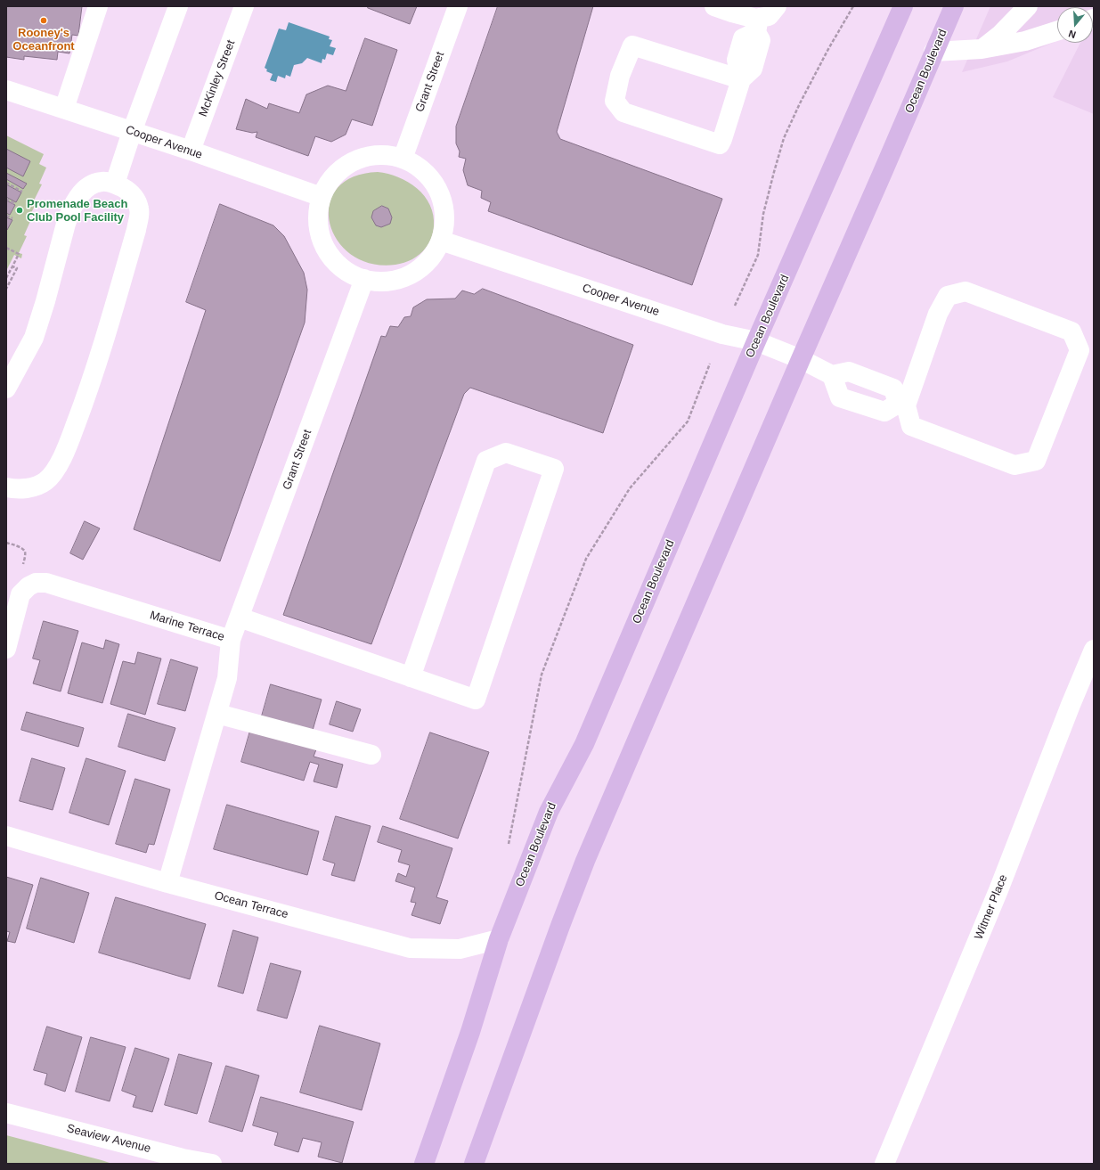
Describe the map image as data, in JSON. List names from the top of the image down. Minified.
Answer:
{"streets":{"main road":["Ocean Boulevard"],"street":["McKinley Street","Grant Street","Cooper Avenue","Marine Terrace","Ocean Terrace","Witmer Place","Seaview Avenue"]},"crossings":[["Ocean Boulevard","Cooper Avenue"],["Ocean Boulevard","Ocean Terrace"],["McKinley Street","Cooper Avenue"],["Grant Street","Cooper Avenue"],["Grant Street","Marine Terrace"],["Marine Terrace","Ocean Terrace"]],"places":["Rooney's Oceanfront","Promenade Beach Club Pool Facility"],"north":"bottom"}
